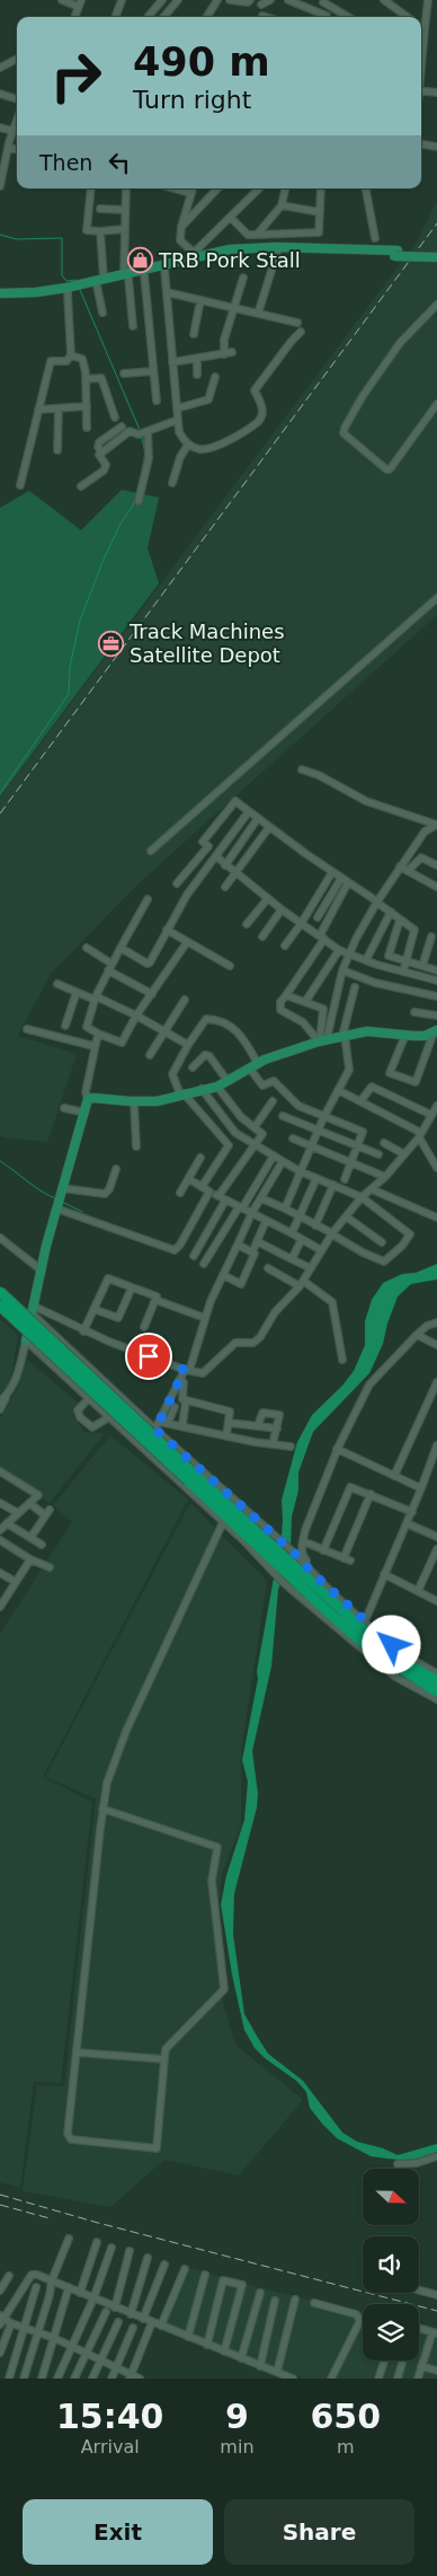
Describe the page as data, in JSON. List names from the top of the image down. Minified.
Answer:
{"places":{"shop":["TRB Pork Stall"],"office":["Track Machines Satellite Depot"]},"north":"right","page":{"turn":["490 m","Turn right"],"then":"Then","eta":["15:40","Arrival","9","min","650","m"],"buttons":["Exit","Share"]}}
